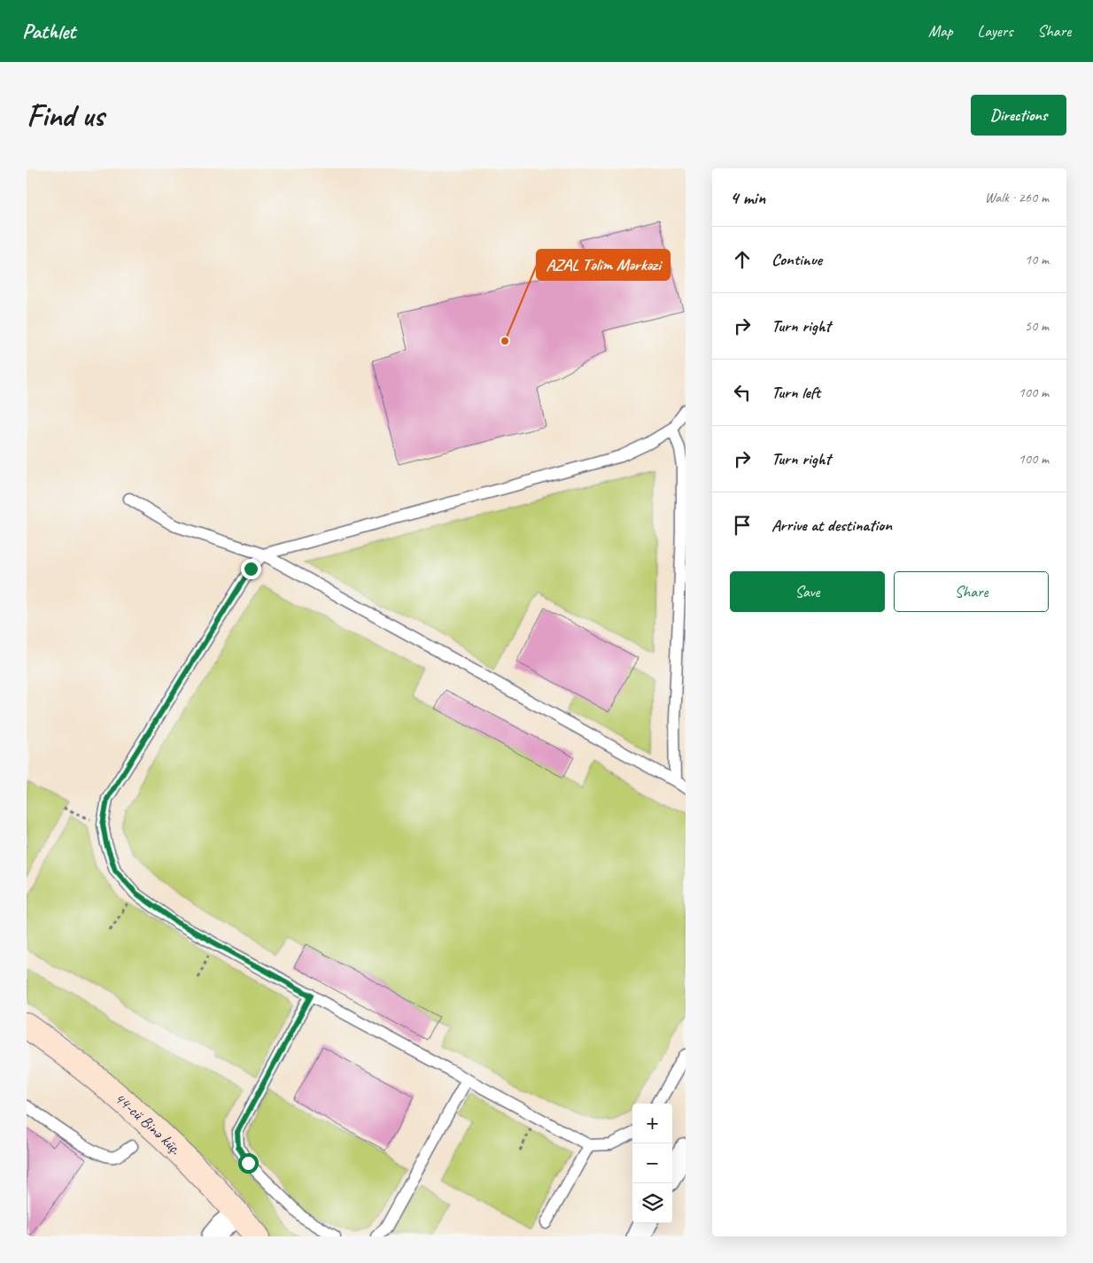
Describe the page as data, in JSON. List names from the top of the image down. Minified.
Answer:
{"streets":{"street":["44-cü Binə küç."]},"places":["AZAL Təlim Mərkəzi"],"page":{"header":"Pathlet","nav":["Map","Layers","Share"],"buttons":["Directions",["Save","Share"]],"title":"Find us","heading":["4 min","Walk · 260 m"],"list":[["Continue","10 m"],["Turn right","50 m"],["Turn left","100 m"],["Turn right","100 m"],"Arrive at destination"],"map_buttons":["+","−"]}}
